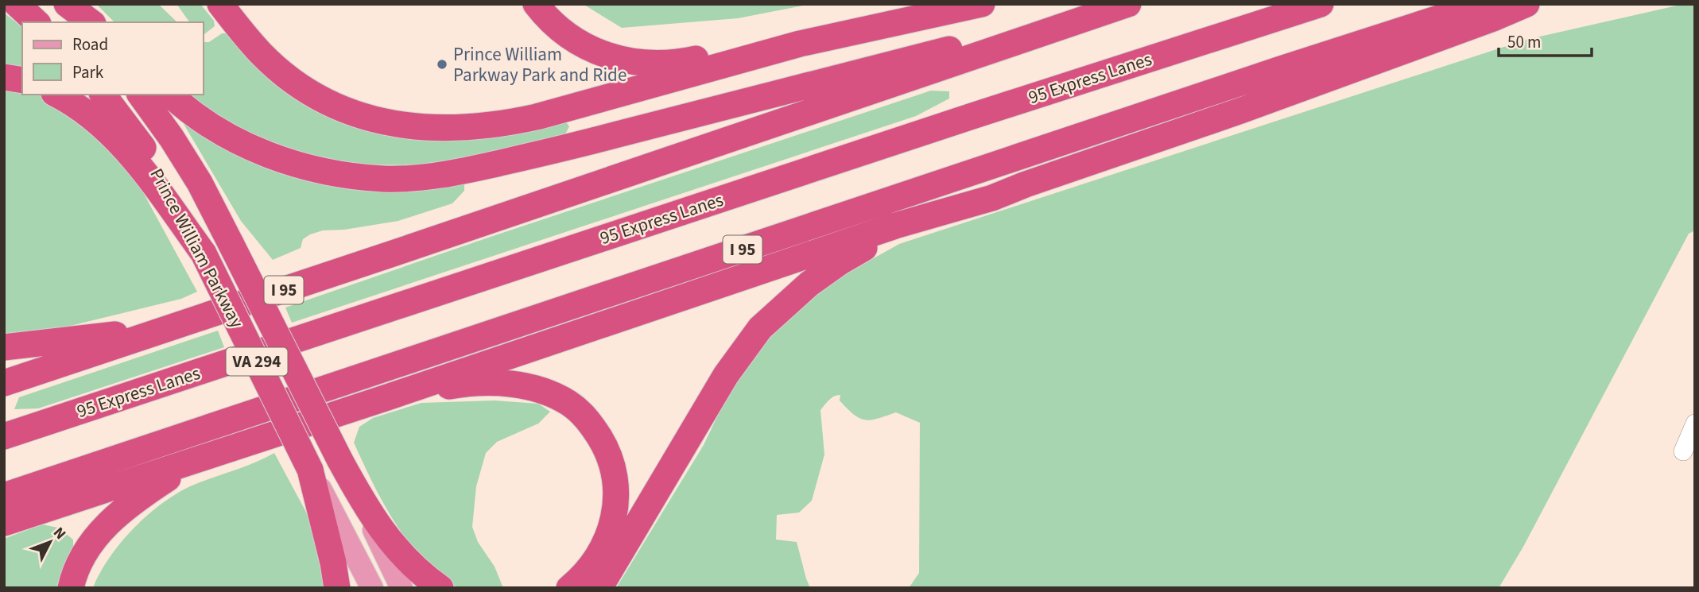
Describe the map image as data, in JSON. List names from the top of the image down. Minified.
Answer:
{"streets":{"highway":["95 Express Lanes","Prince William Parkway","I 95","VA 294"]},"places":["Prince William Parkway Park and Ride"],"legend":["Road","Park"],"scale_bar":"50 m","north":"top right"}
